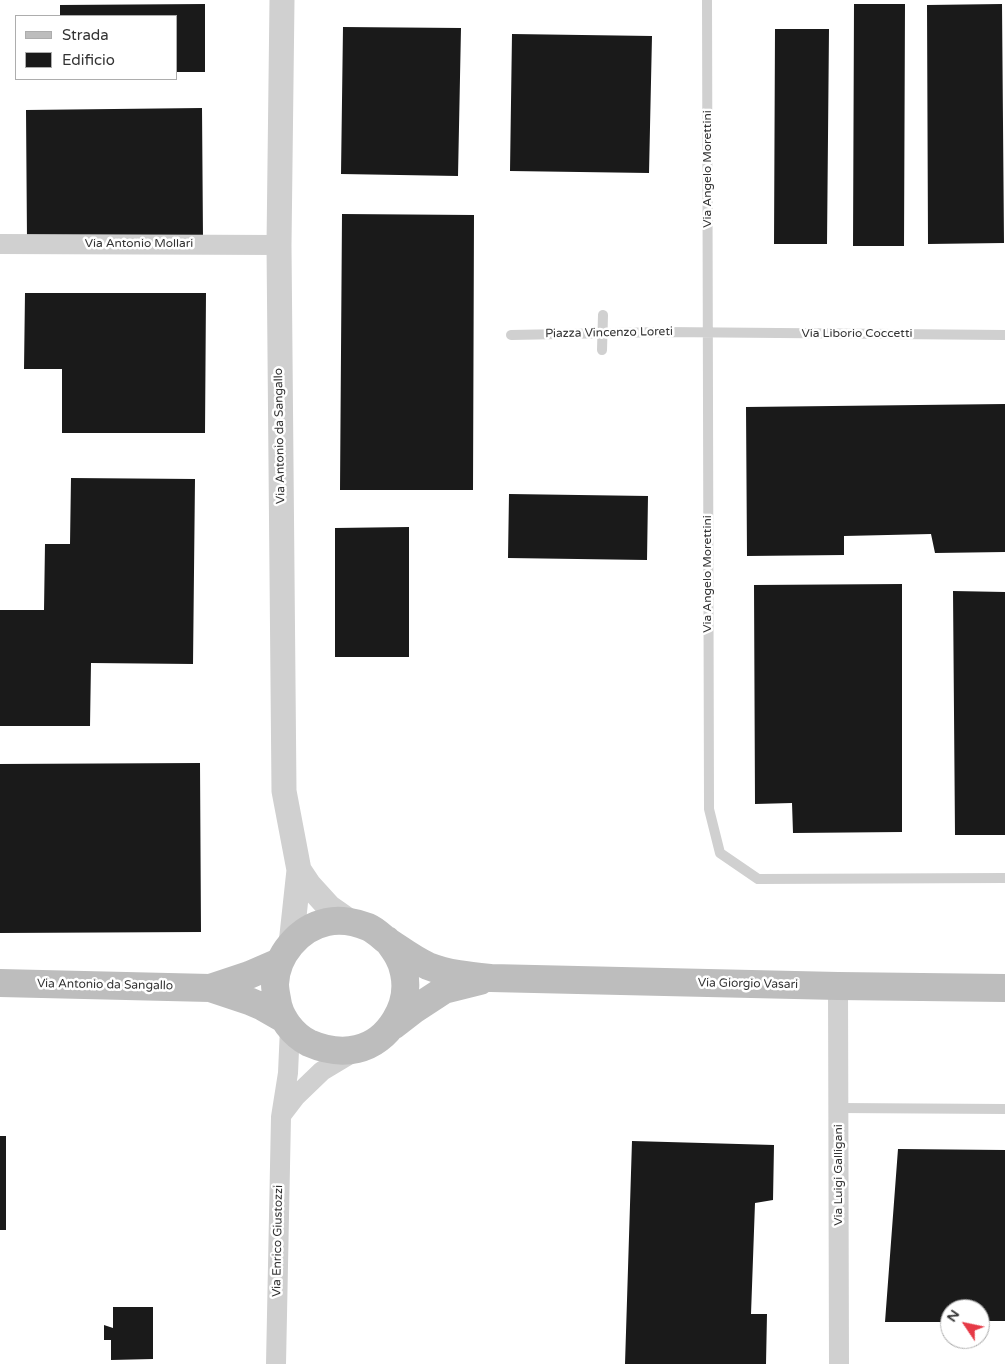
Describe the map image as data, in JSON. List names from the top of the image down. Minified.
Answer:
{"streets":{"main road":["Via Antonio da Sangallo","Via Giorgio Vasari"],"street":["Via Antonio Mollari","Via Luigi Galligani","Via Enrico Giustozzi"],"lane":["Via Angelo Morettini","Piazza Vincenzo Loreti","Via Liborio Coccetti"]},"crossings":[["Via Angelo Morettini","Piazza Vincenzo Loreti"],["Via Angelo Morettini","Via Liborio Coccetti"],["Via Antonio Mollari","Via Antonio da Sangallo"],["Piazza Vincenzo Loreti","Via Liborio Coccetti"],["Via Antonio da Sangallo","Via Giorgio Vasari"],["Via Antonio da Sangallo","Via Enrico Giustozzi"],["Via Giorgio Vasari","Via Luigi Galligani"],["Via Giorgio Vasari","Via Enrico Giustozzi"]],"legend":["Strada","Edificio"],"north":"top left"}
